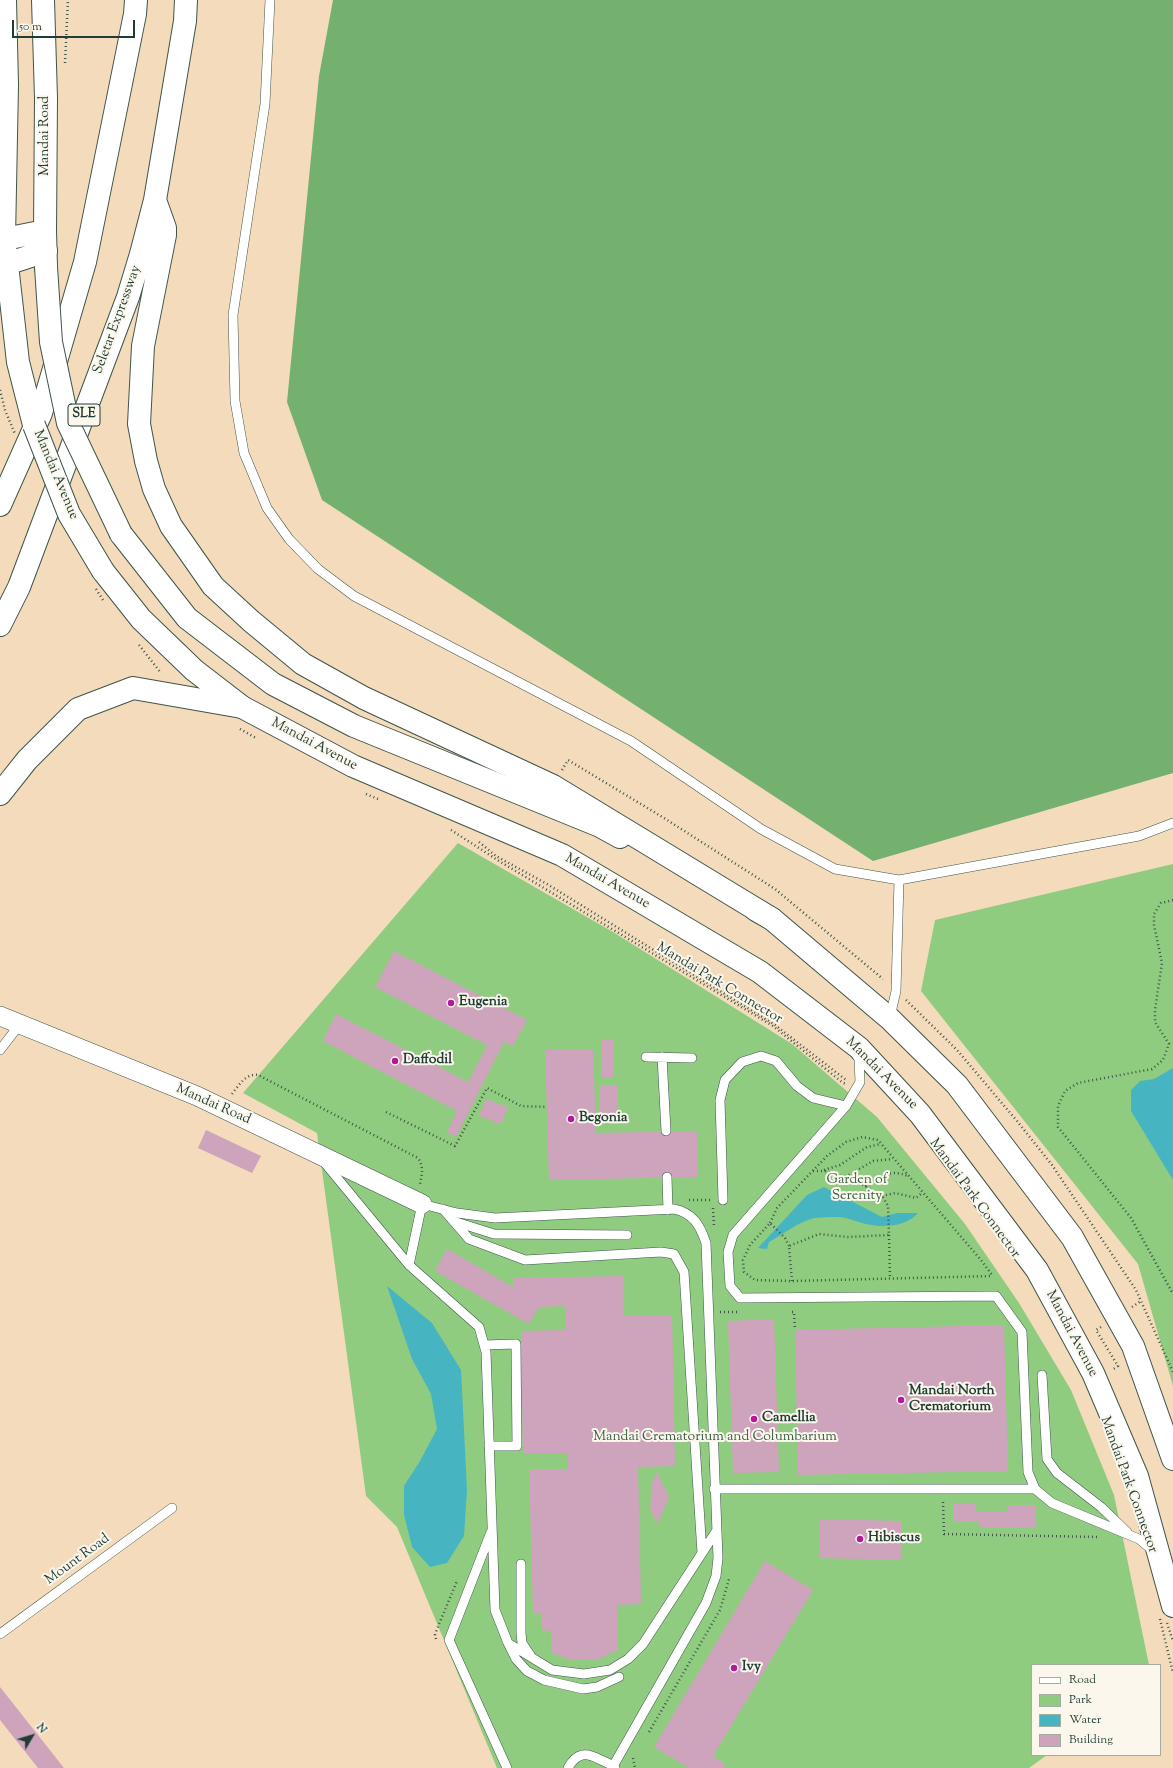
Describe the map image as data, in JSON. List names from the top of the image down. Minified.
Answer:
{"streets":{"main road":["Mandai Road","Seletar Expressway","SLE","Mandai Avenue"],"lane":["Mount Road"],"path":["Mandai Park Connector"]},"parks":["Garden of Serenity","Mandai Crematorium and Columbarium"],"places":["Eugenia","Daffodil","Begonia","Mandai North Crematorium","Camellia","Hibiscus","Ivy"],"legend":["Road","Park","Water","Building"],"scale_bar":"50 m","north":"top right"}
